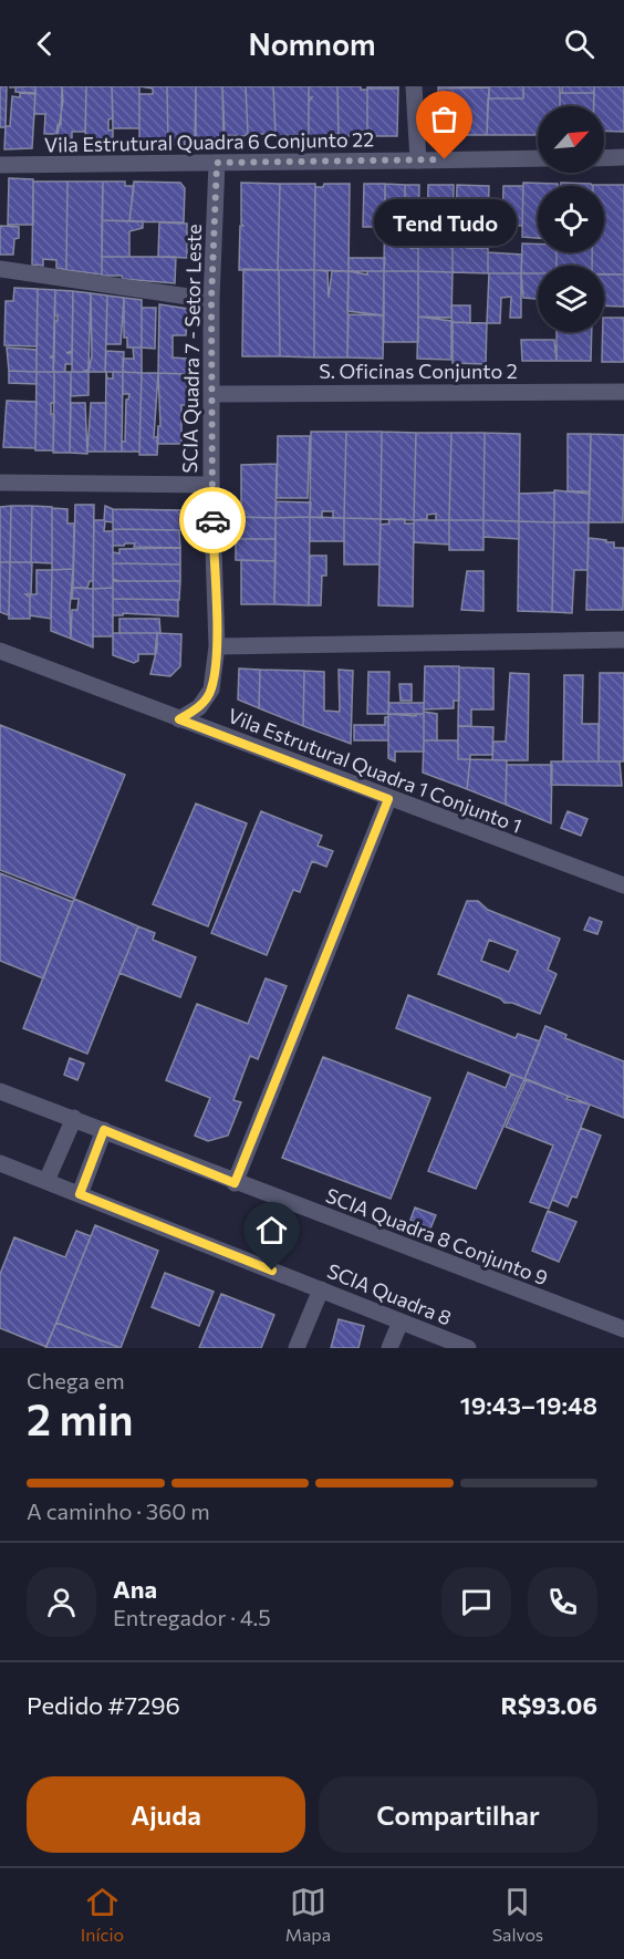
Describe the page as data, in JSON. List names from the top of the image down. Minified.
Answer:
{"streets":{"street":["Vila Estrutural Quadra 6 Conjunto 22","SCIA Quadra 7 - Setor Leste","S. Oficinas Conjunto 2","Vila Estrutural Quadra 1 Conjunto 1","SCIA Quadra 8 Conjunto 9","SCIA Quadra 8"]},"crossings":[["Vila Estrutural Quadra 6 Conjunto 22","SCIA Quadra 7 - Setor Leste"],["SCIA Quadra 7 - Setor Leste","S. Oficinas Conjunto 2"],["SCIA Quadra 7 - Setor Leste","Vila Estrutural Quadra 1 Conjunto 1"]],"places":["Tend Tudo"],"north":"top right","page":{"header":"Nomnom","bubble":"Tend Tudo","heading":["2 min","Chega em","19:43–19:48"],"panel":["Ana","Entregador · 4.5","Pedido #7296","R$93.06"],"bar":"A caminho · 360 m","buttons":["Ajuda","Compartilhar"],"tabs":["Início","Mapa","Salvos"]}}
